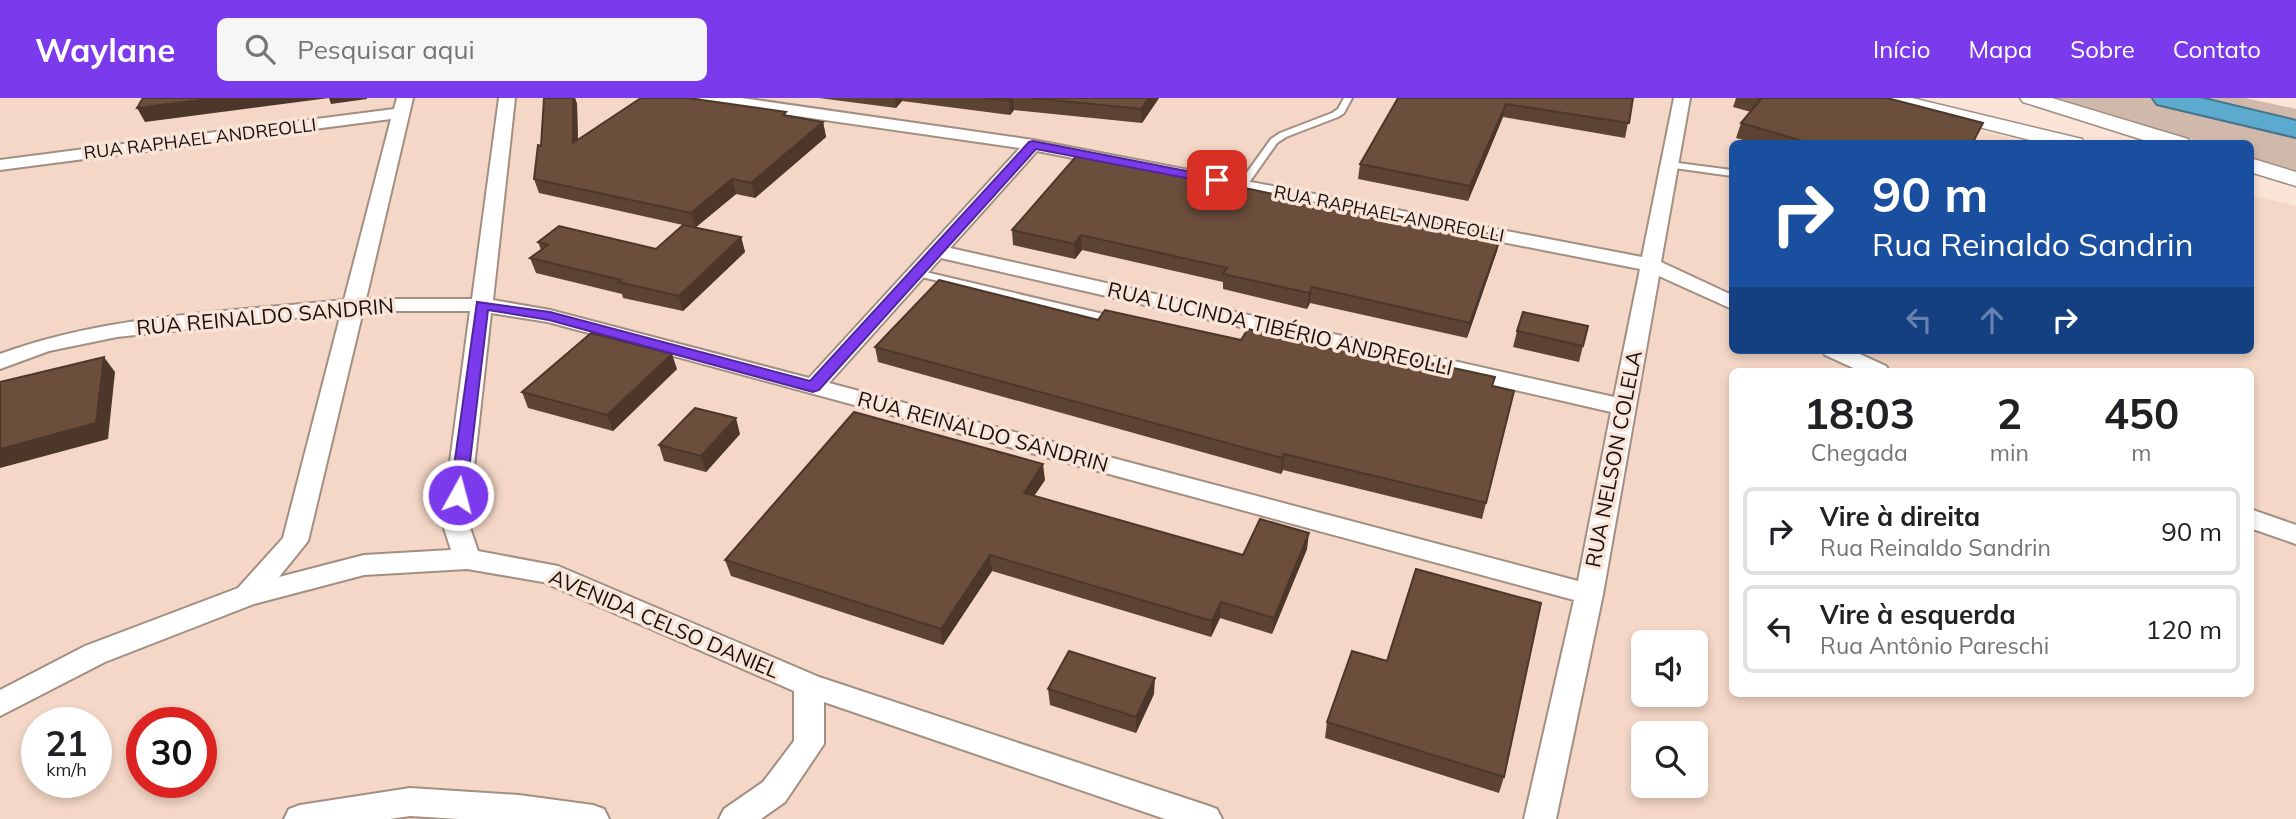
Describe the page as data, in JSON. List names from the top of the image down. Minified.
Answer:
{"streets":{"street":["RUA RAPHAEL ANDREOLLI","RUA REINALDO SANDRIN","RUA LUCINDA TIBÉRIO ANDREOLLI","RUA NELSON COLELA","AVENIDA CELSO DANIEL"]},"crossings":[["RUA RAPHAEL ANDREOLLI","RUA NELSON COLELA"],["RUA REINALDO SANDRIN","RUA NELSON COLELA"],["RUA LUCINDA TIBÉRIO ANDREOLLI","RUA NELSON COLELA"]],"page":{"header":"Waylane","search":"Pesquisar aqui","nav":["Início","Mapa","Sobre","Contato"],"turn":["90 m","Rua Reinaldo Sandrin"],"eta":["18:03","Chegada","2","min","450","m"],"list":[{"name":"Vire à direita","note":"Rua Reinaldo Sandrin","value":"90 m"},{"name":"Vire à esquerda","note":"Rua Antônio Pareschi","value":"120 m"}],"speed":"21 km/h","limit":"30"}}
